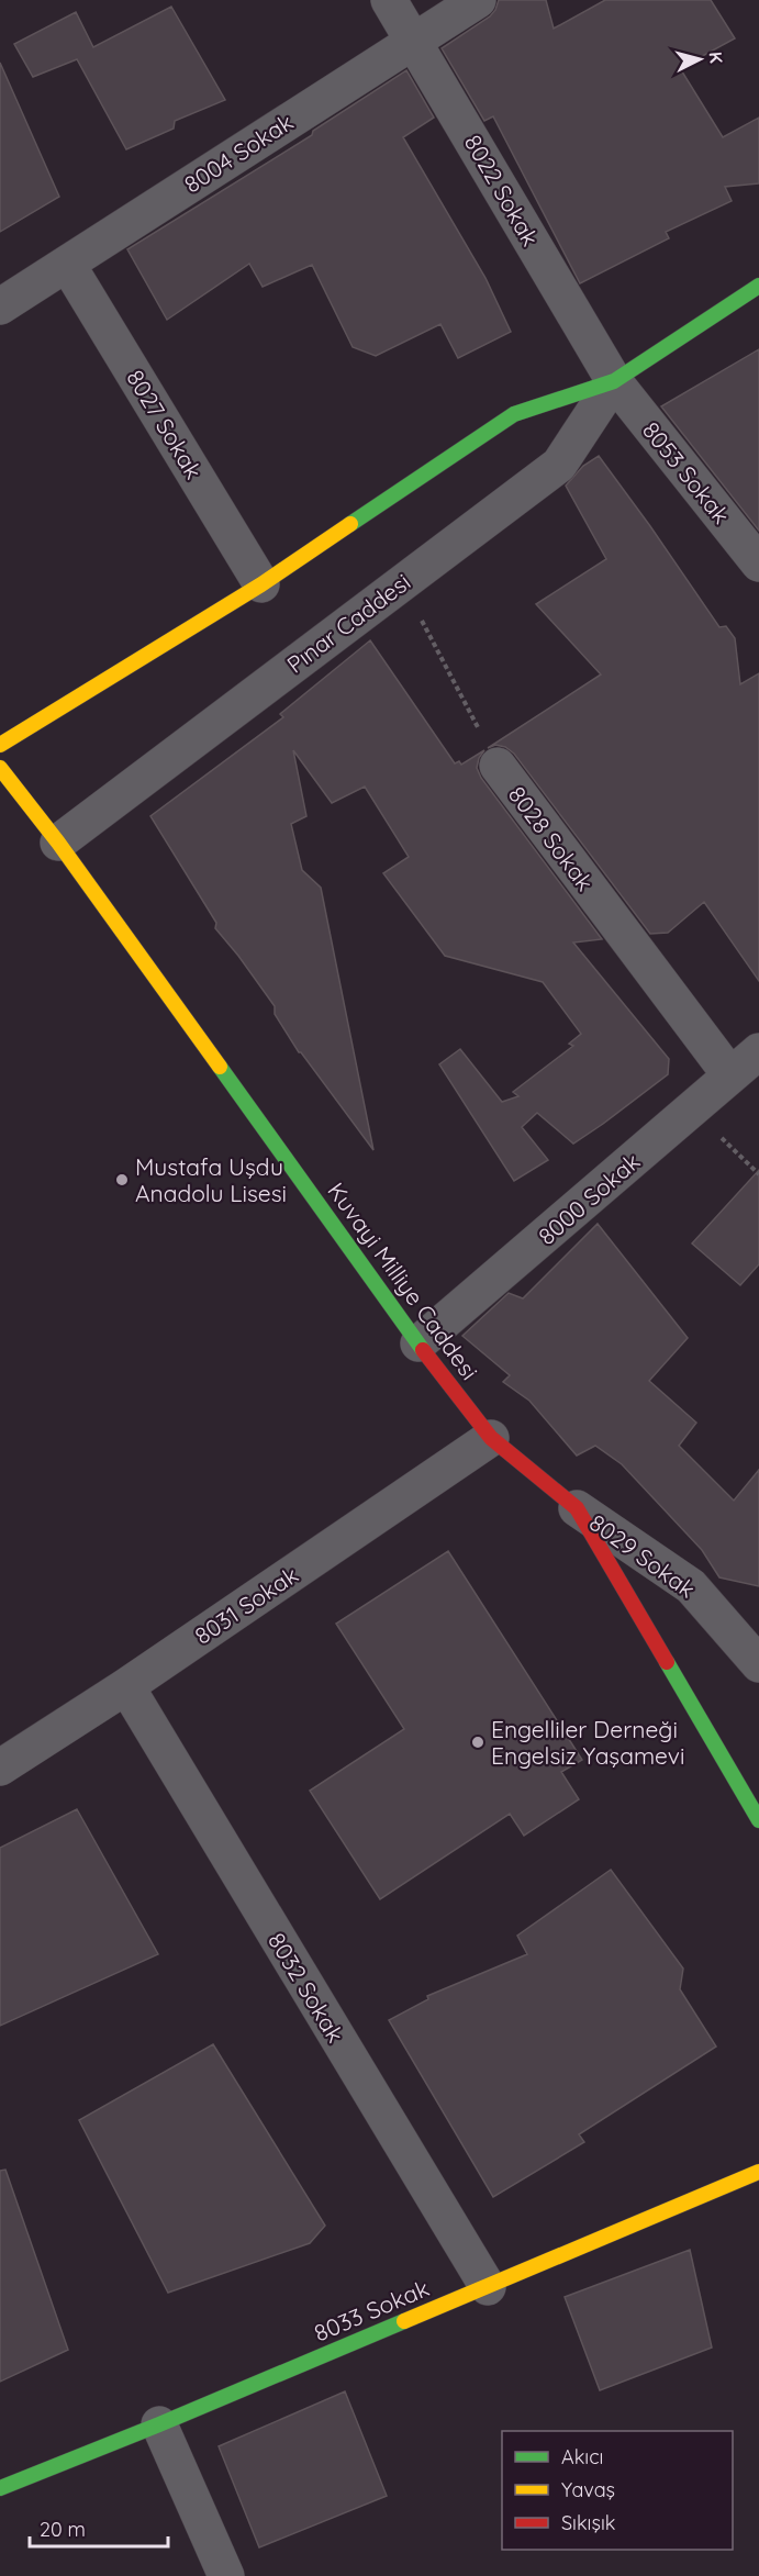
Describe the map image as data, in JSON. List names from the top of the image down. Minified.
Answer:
{"streets":{"street":["8004 Sokak","8022 Sokak","8027 Sokak","8053 Sokak","Pınar Caddesi","8028 Sokak","8000 Sokak","Kuvayi Milliye Caddesi","8029 Sokak","8031 Sokak","8032 Sokak","8033 Sokak"]},"crossings":[["8004 Sokak","8022 Sokak"],["8004 Sokak","8027 Sokak"],["8022 Sokak","8053 Sokak"],["8022 Sokak","Pınar Caddesi"],["8027 Sokak","Pınar Caddesi"],["8053 Sokak","Pınar Caddesi"],["Pınar Caddesi","8028 Sokak"],["Pınar Caddesi","Kuvayi Milliye Caddesi"],["8028 Sokak","8000 Sokak"],["8000 Sokak","Kuvayi Milliye Caddesi"],["Kuvayi Milliye Caddesi","8029 Sokak"],["Kuvayi Milliye Caddesi","8031 Sokak"],["8031 Sokak","8032 Sokak"],["8032 Sokak","8033 Sokak"]],"places":["Mustafa Uşdu Anadolu Lisesi","Engelliler Derneği Engelsiz Yaşamevi"],"legend":["Akıcı","Yavaş","Sıkışık"],"scale_bar":"20 m","north":"right"}
